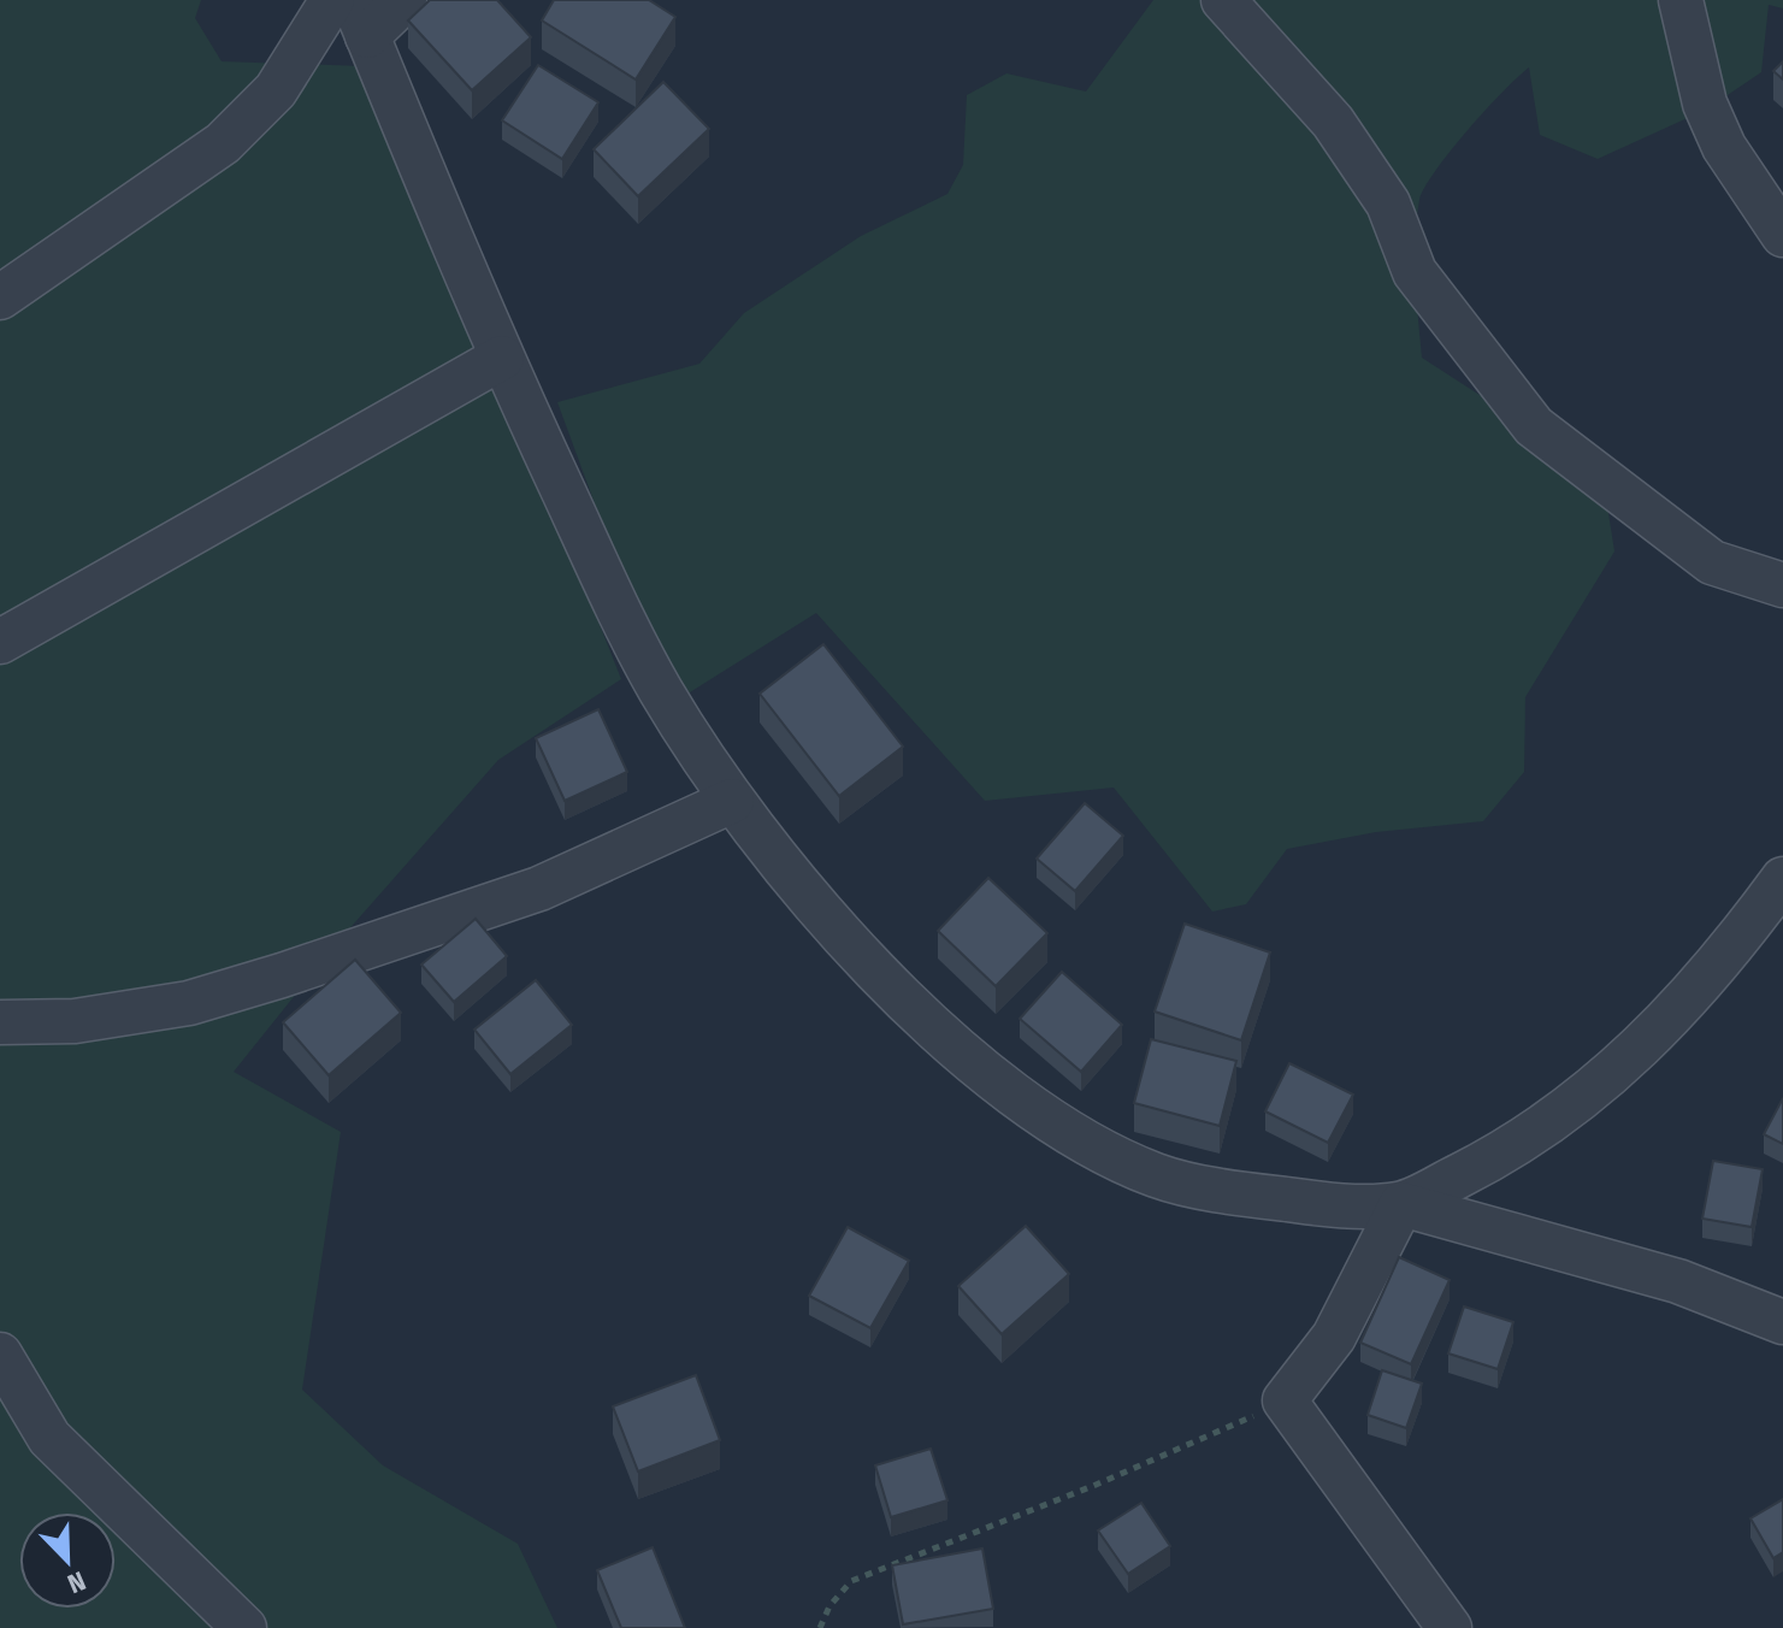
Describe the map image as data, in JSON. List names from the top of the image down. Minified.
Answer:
{"north":"bottom right"}
